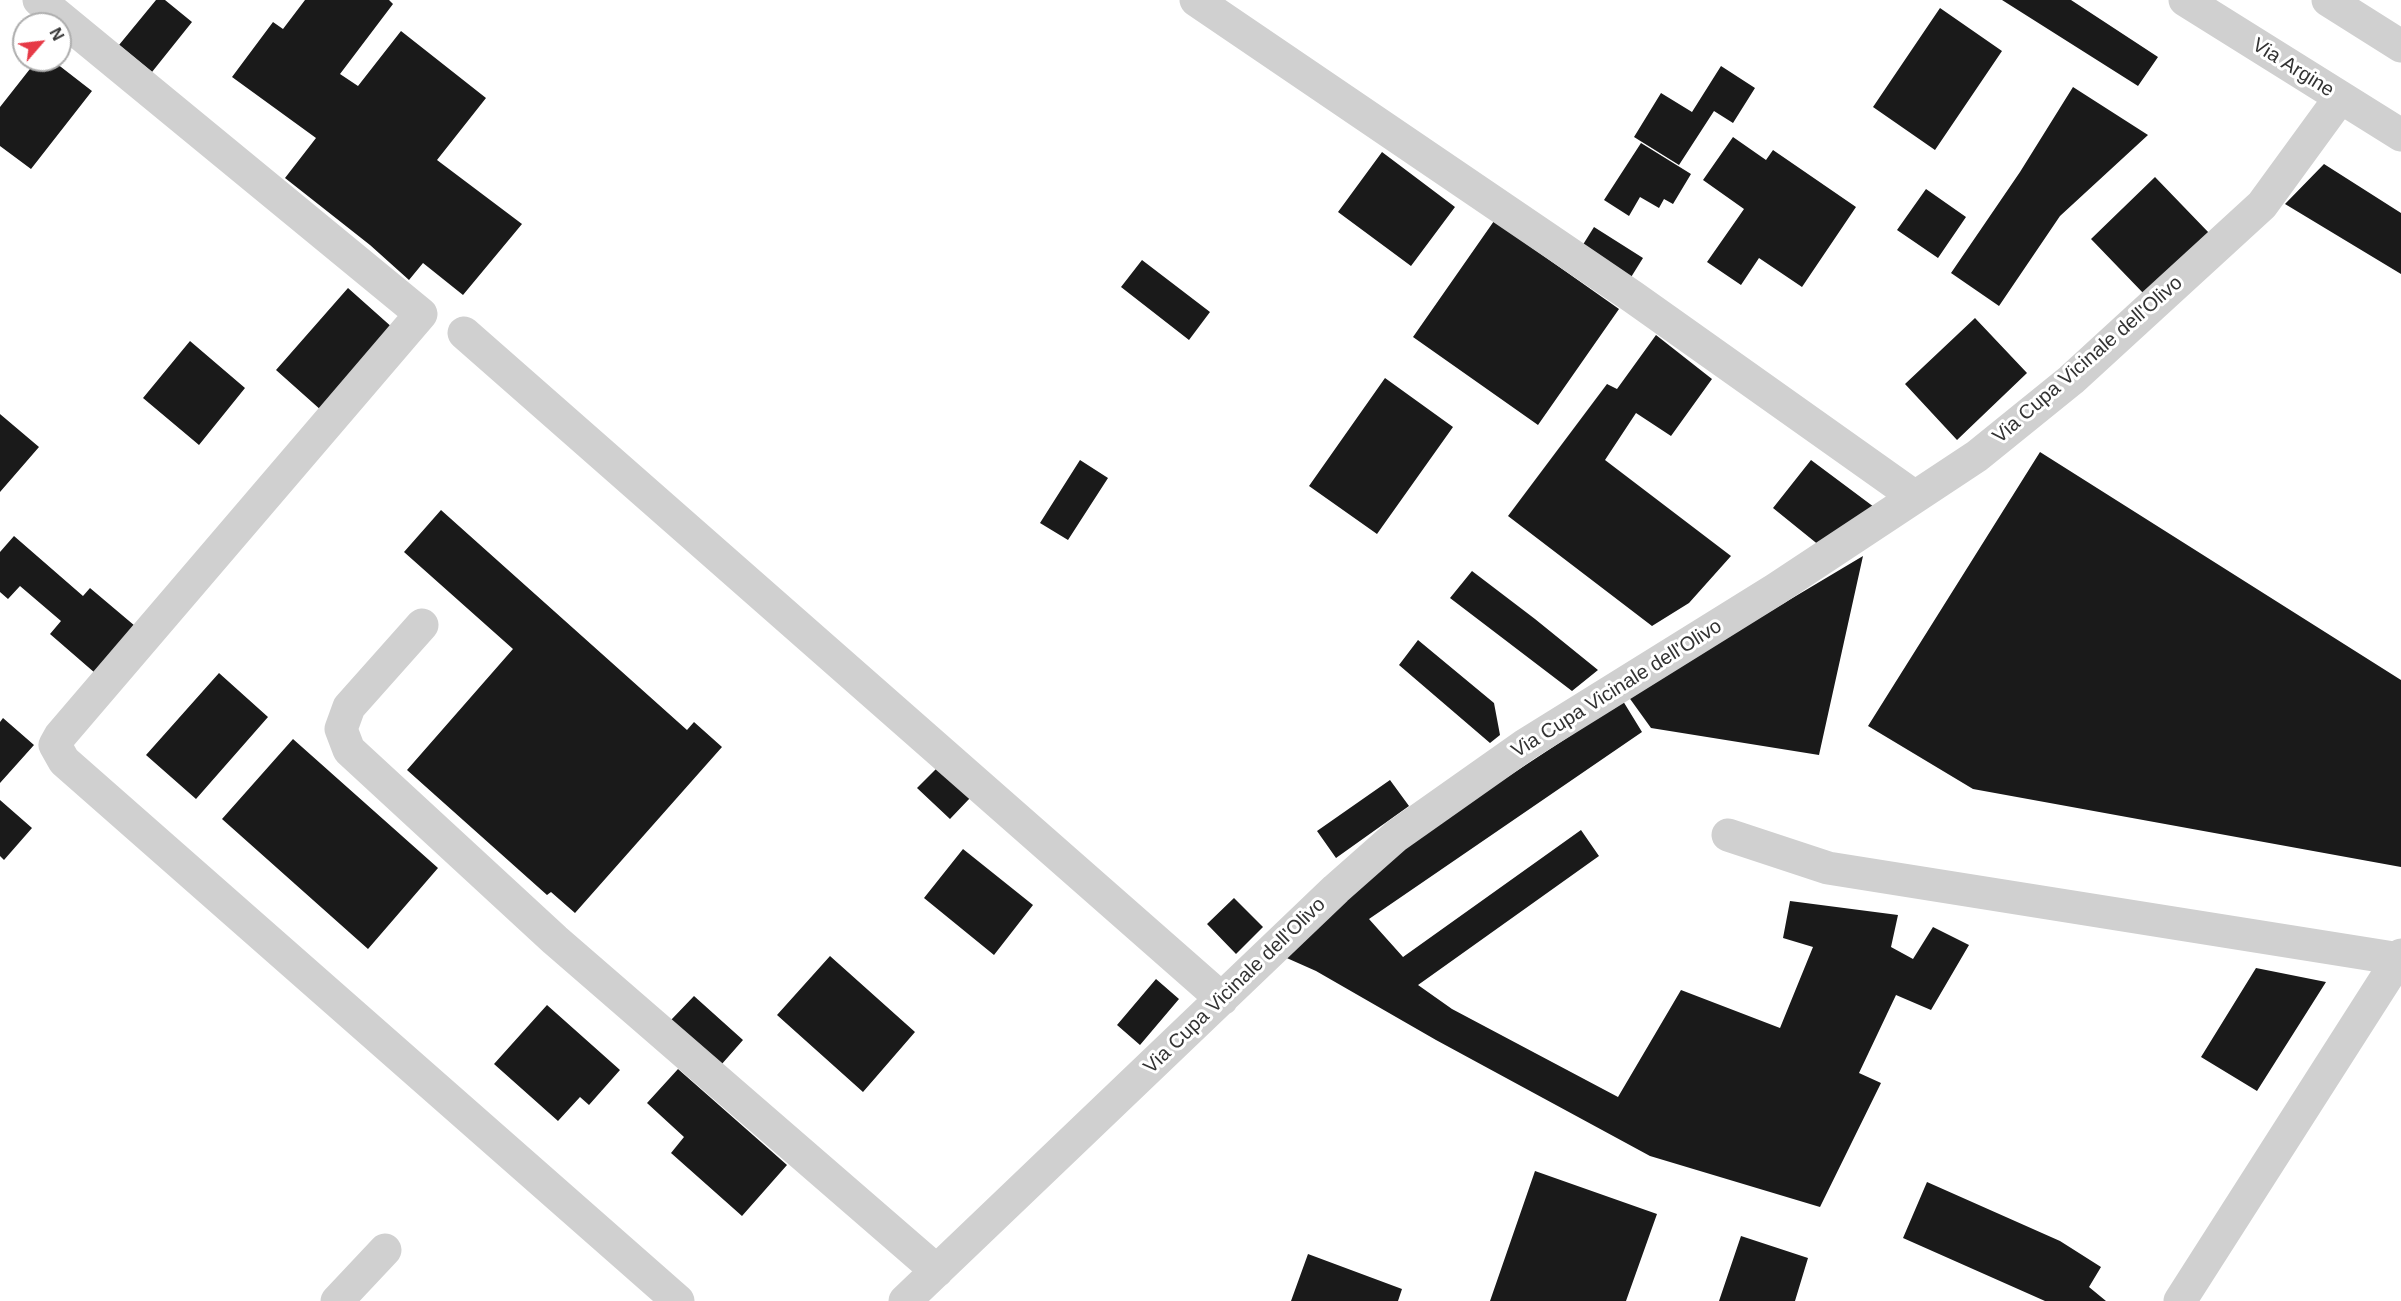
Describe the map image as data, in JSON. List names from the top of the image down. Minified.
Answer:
{"streets":{"street":["Via Argine","Via Cupa Vicinale dell'Olivo"]},"crossings":[["Via Argine","Via Cupa Vicinale dell'Olivo"]],"north":"top right"}
